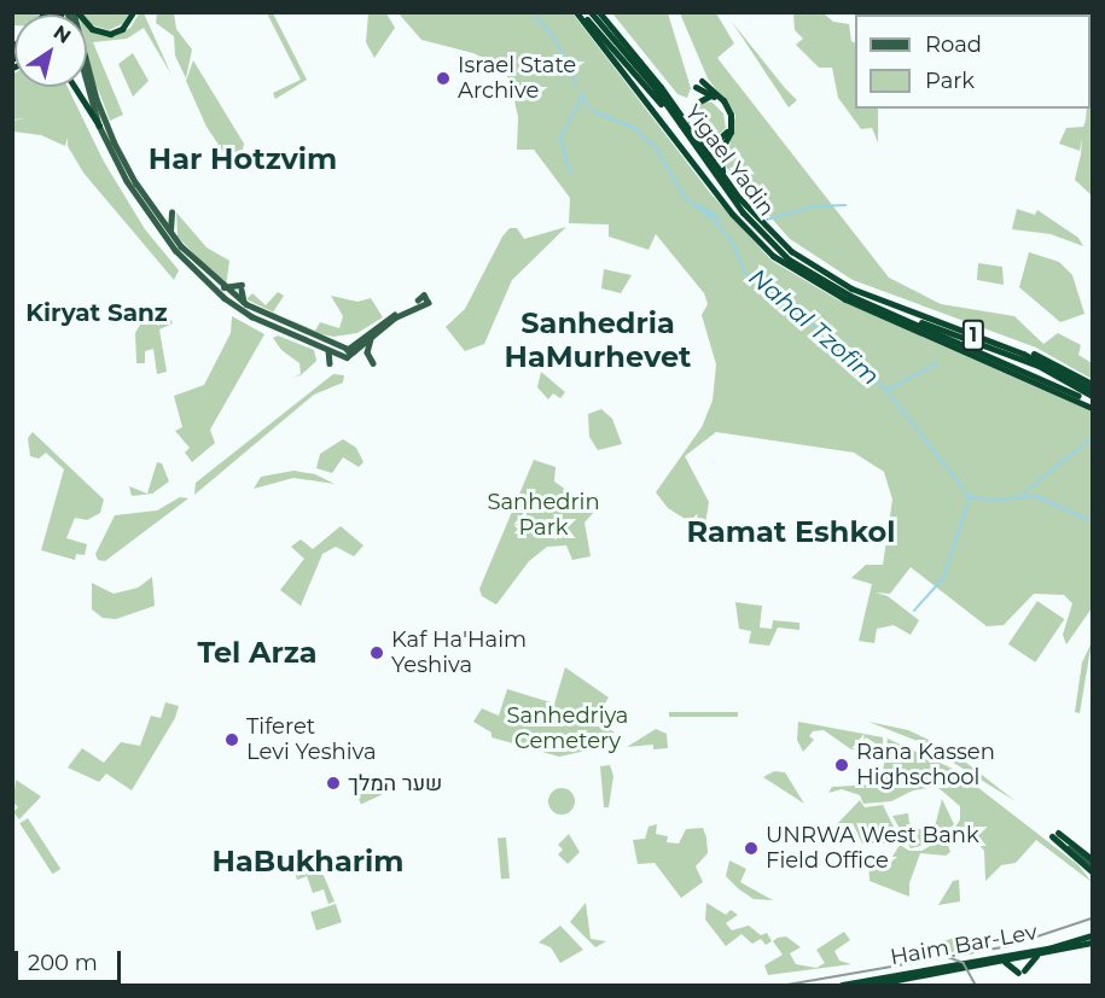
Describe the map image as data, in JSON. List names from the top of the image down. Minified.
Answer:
{"streets":{"highway":["Yigael Yadin","1","Haim Bar-Lev"]},"crossings":[["Yigael Yadin","1"]],"districts":["Har Hotzvim","Kiryat Sanz","Sanhedria HaMurhevet","Ramat Eshkol","Tel Arza","HaBukharim"],"water":["Nahal Tzofim"],"parks":["Sanhedrin Park","Sanhedriya Cemetery"],"places":["Israel State Archive","Kaf Ha'Haim Yeshiva","Tiferet Levi Yeshiva","Rana Kassen Highschool","שער המלך","UNRWA West Bank Field Office"],"legend":["Road","Park"],"scale_bar":"200 m","north":"top right"}
